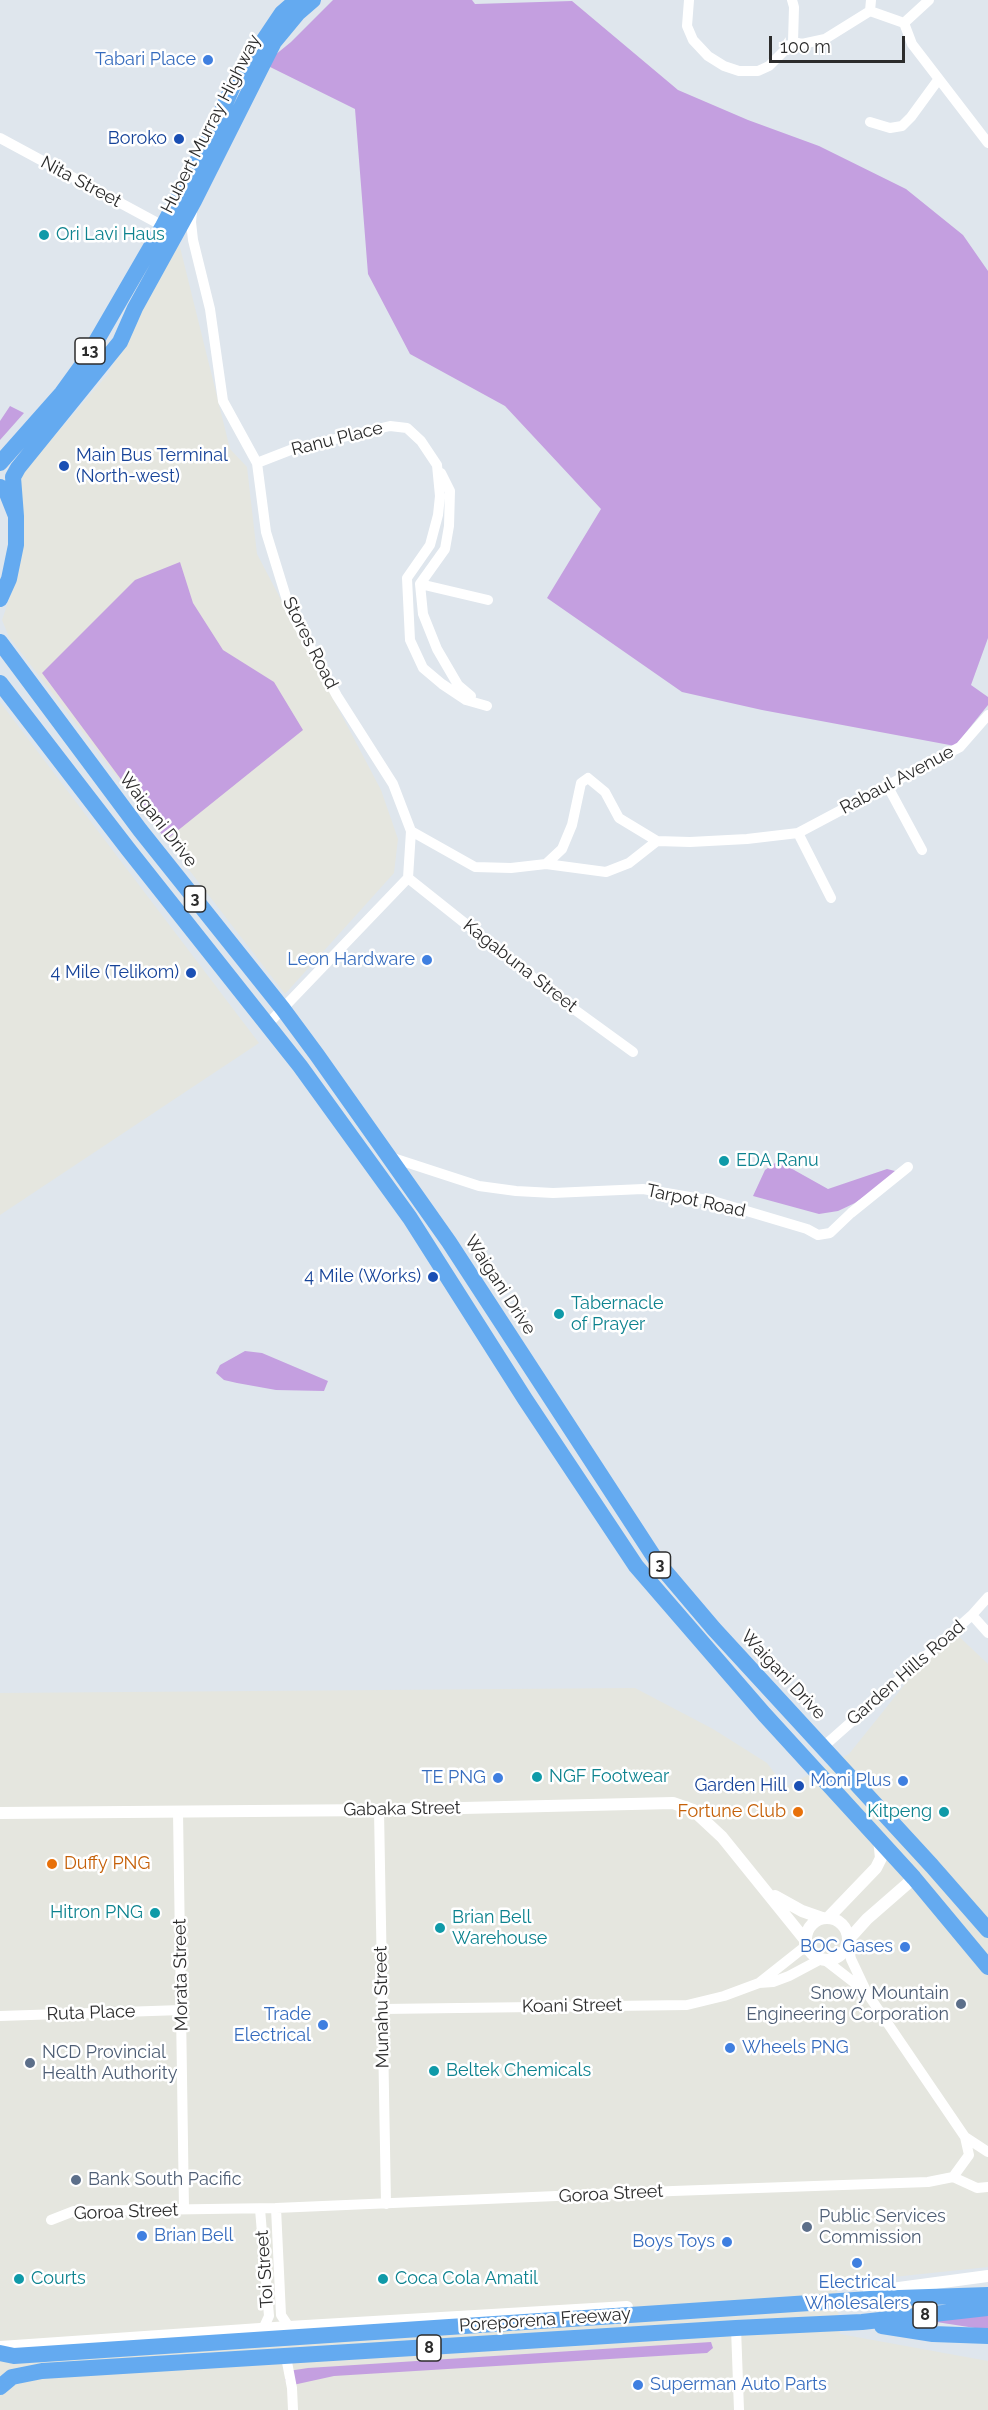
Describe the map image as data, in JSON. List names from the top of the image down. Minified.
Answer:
{"streets":{"highway":["Hubert Murray Highway","13","Waigani Drive","3","8","Poreporena Freeway"],"street":["Nita Street","Ranu Place","Stores Road","Rabaul Avenue","Kagabuna Street","Tarpot Road","Garden Hills Road","Gabaka Street","Morata Street","Koani Street","Munahu Street","Ruta Place","Goroa Street","Toi Street"]},"crossings":[["Hubert Murray Highway","Nita Street"],["Hubert Murray Highway","13"],["Hubert Murray Highway","Stores Road"],["Ranu Place","Stores Road"],["Stores Road","Kagabuna Street"],["Waigani Drive","Tarpot Road"],["Waigani Drive","Garden Hills Road"],["Gabaka Street","Morata Street"],["Gabaka Street","Koani Street"],["Gabaka Street","Munahu Street"],["Morata Street","Ruta Place"],["Morata Street","Goroa Street"],["Koani Street","Munahu Street"],["Munahu Street","Goroa Street"],["Goroa Street","Toi Street"],["Toi Street","Poreporena Freeway"]],"places":["Tabari Place","Boroko","Ori Lavi Haus","Main Bus Terminal (North-west)","Leon Hardware","4 Mile (Telikom)","EDA Ranu","4 Mile (Works)","Tabernacle of Prayer","NGF Footwear","TE PNG","Moni Plus","Garden Hill","Fortune Club","Kitpeng","Duffy PNG","Hitron PNG","Brian Bell Warehouse","BOC Gases","Snowy Mountain Engineering Corporation","Trade Electrical","Wheels PNG","NCD Provincial Health Authority","Beltek Chemicals","Bank South Pacific","Public Services Commission","Brian Bell","Boys Toys","Electrical Wholesalers","Courts","Coca Cola Amatil","Superman Auto Parts"],"scale_bar":"100 m"}
